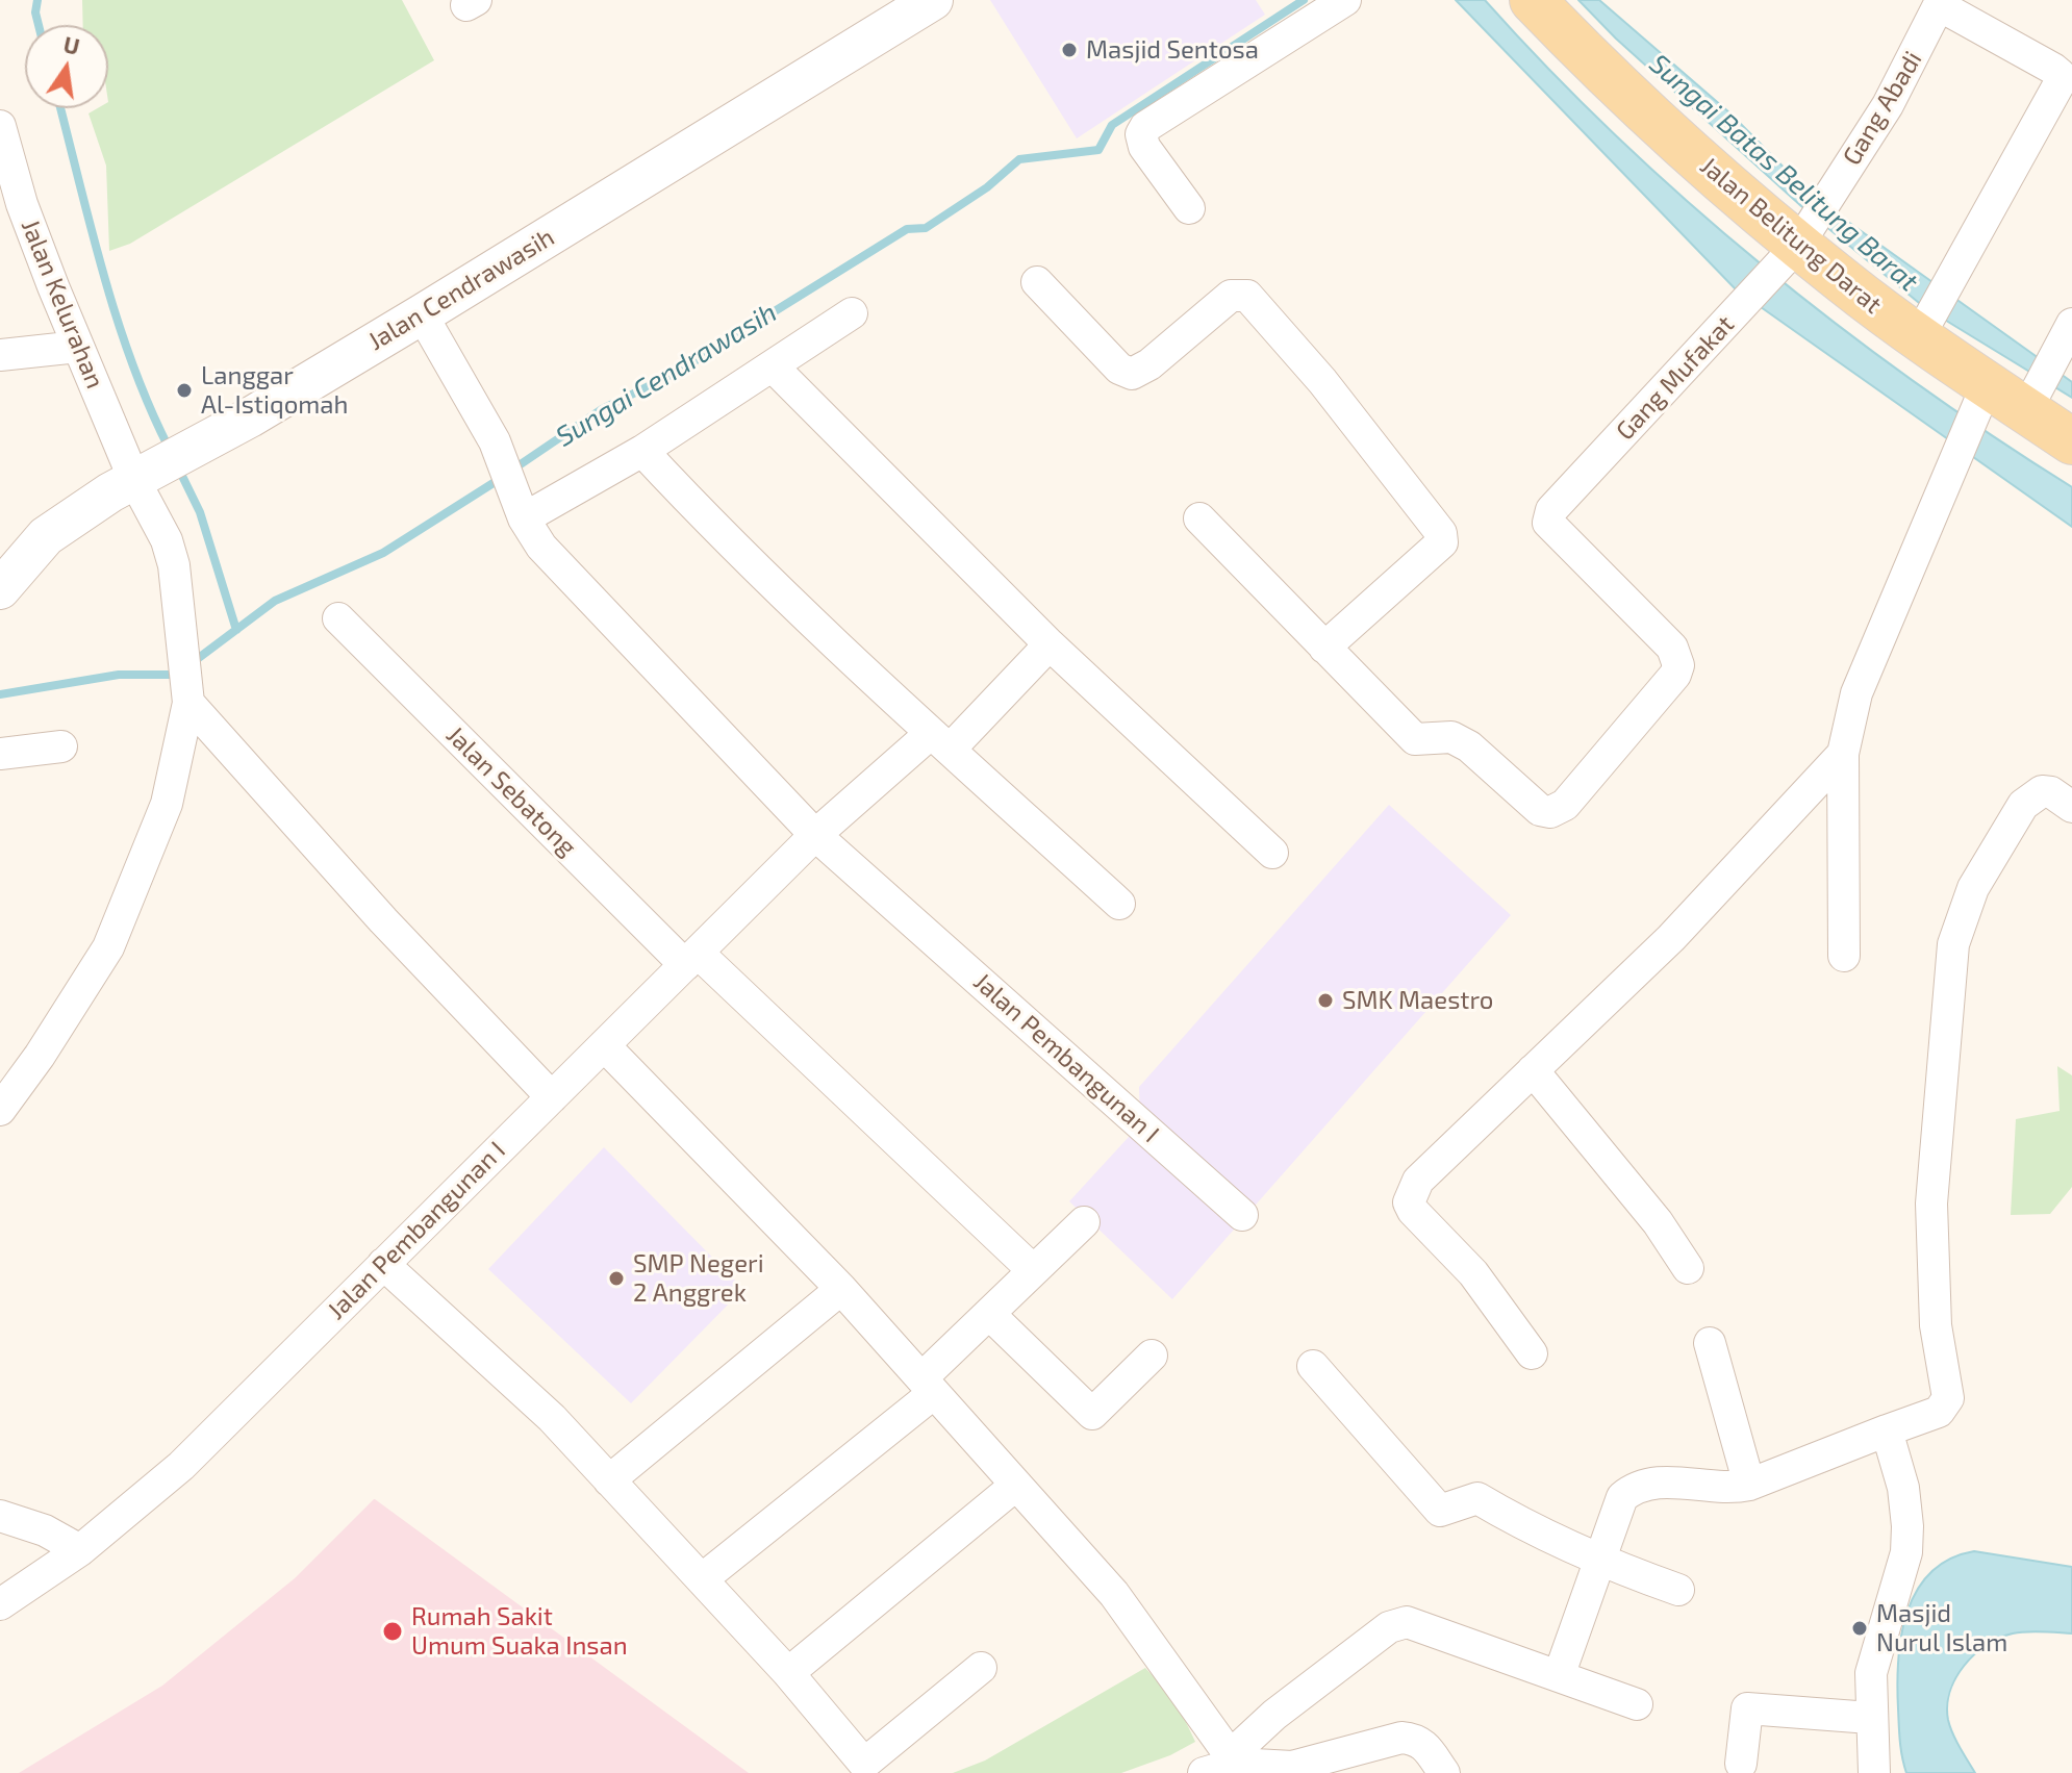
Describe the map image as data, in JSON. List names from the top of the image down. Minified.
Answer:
{"streets":{"main road":["Jalan Belitung Darat"],"street":["Gang Abadi","Jalan Cendrawasih","Jalan Kelurahan","Gang Mufakat","Jalan Sebatong","Jalan Pembangunan I"]},"crossings":[["Gang Abadi","Jalan Belitung Darat"],["Gang Abadi","Gang Mufakat"],["Jalan Belitung Darat","Gang Mufakat"],["Jalan Cendrawasih","Jalan Kelurahan"],["Jalan Cendrawasih","Jalan Pembangunan I"],["Jalan Sebatong","Jalan Pembangunan I"]],"water":["Sungai Batas Belitung Barat","Sungai Cendrawasih"],"places":["Masjid Sentosa","Langgar Al-Istiqomah","SMK Maestro","SMP Negeri 2 Anggrek","Masjid Nurul Islam","Rumah Sakit Umum Suaka Insan"],"north":"top"}
